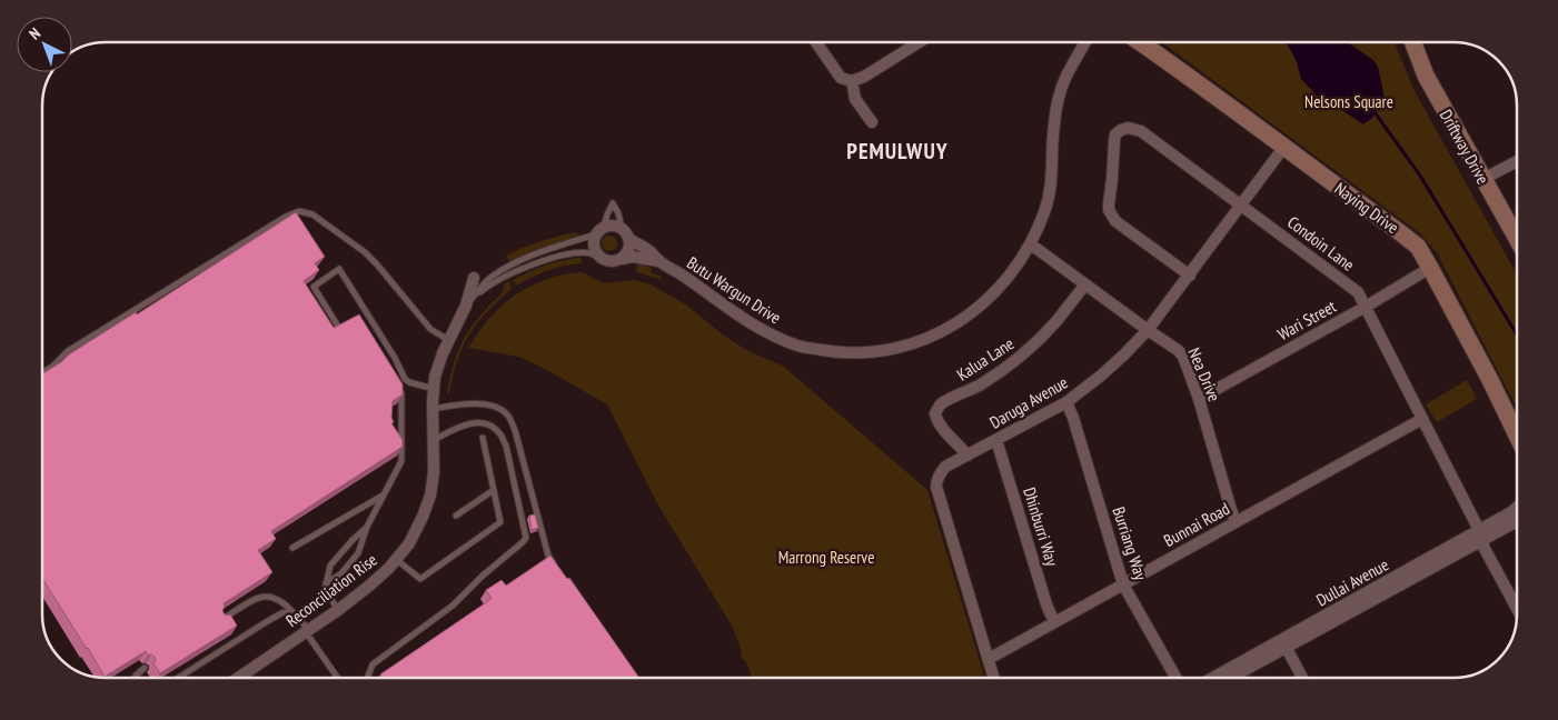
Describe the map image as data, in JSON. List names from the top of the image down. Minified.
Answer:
{"streets":{"street":["Driftway Drive","Naying Drive","Condoin Lane","Butu Wargun Drive","Wari Street","Kalua Lane","Nea Drive","Daruga Avenue","Bunnai Road","Dhinburri Way","Burriang Way","Dullai Avenue","Reconciliation Rise"]},"crossings":[["Naying Drive","Wari Street"],["Naying Drive","Daruga Avenue"],["Condoin Lane","Wari Street"],["Condoin Lane","Daruga Avenue"],["Condoin Lane","Bunnai Road"],["Condoin Lane","Dullai Avenue"],["Butu Wargun Drive","Nea Drive"],["Wari Street","Nea Drive"],["Kalua Lane","Nea Drive"],["Kalua Lane","Daruga Avenue"],["Nea Drive","Daruga Avenue"],["Nea Drive","Bunnai Road"],["Daruga Avenue","Bunnai Road"],["Daruga Avenue","Dhinburri Way"],["Daruga Avenue","Burriang Way"],["Bunnai Road","Dhinburri Way"],["Bunnai Road","Burriang Way"]],"districts":["PEMULWUY"],"parks":["Nelsons Square","Marrong Reserve"],"north":"top left"}
